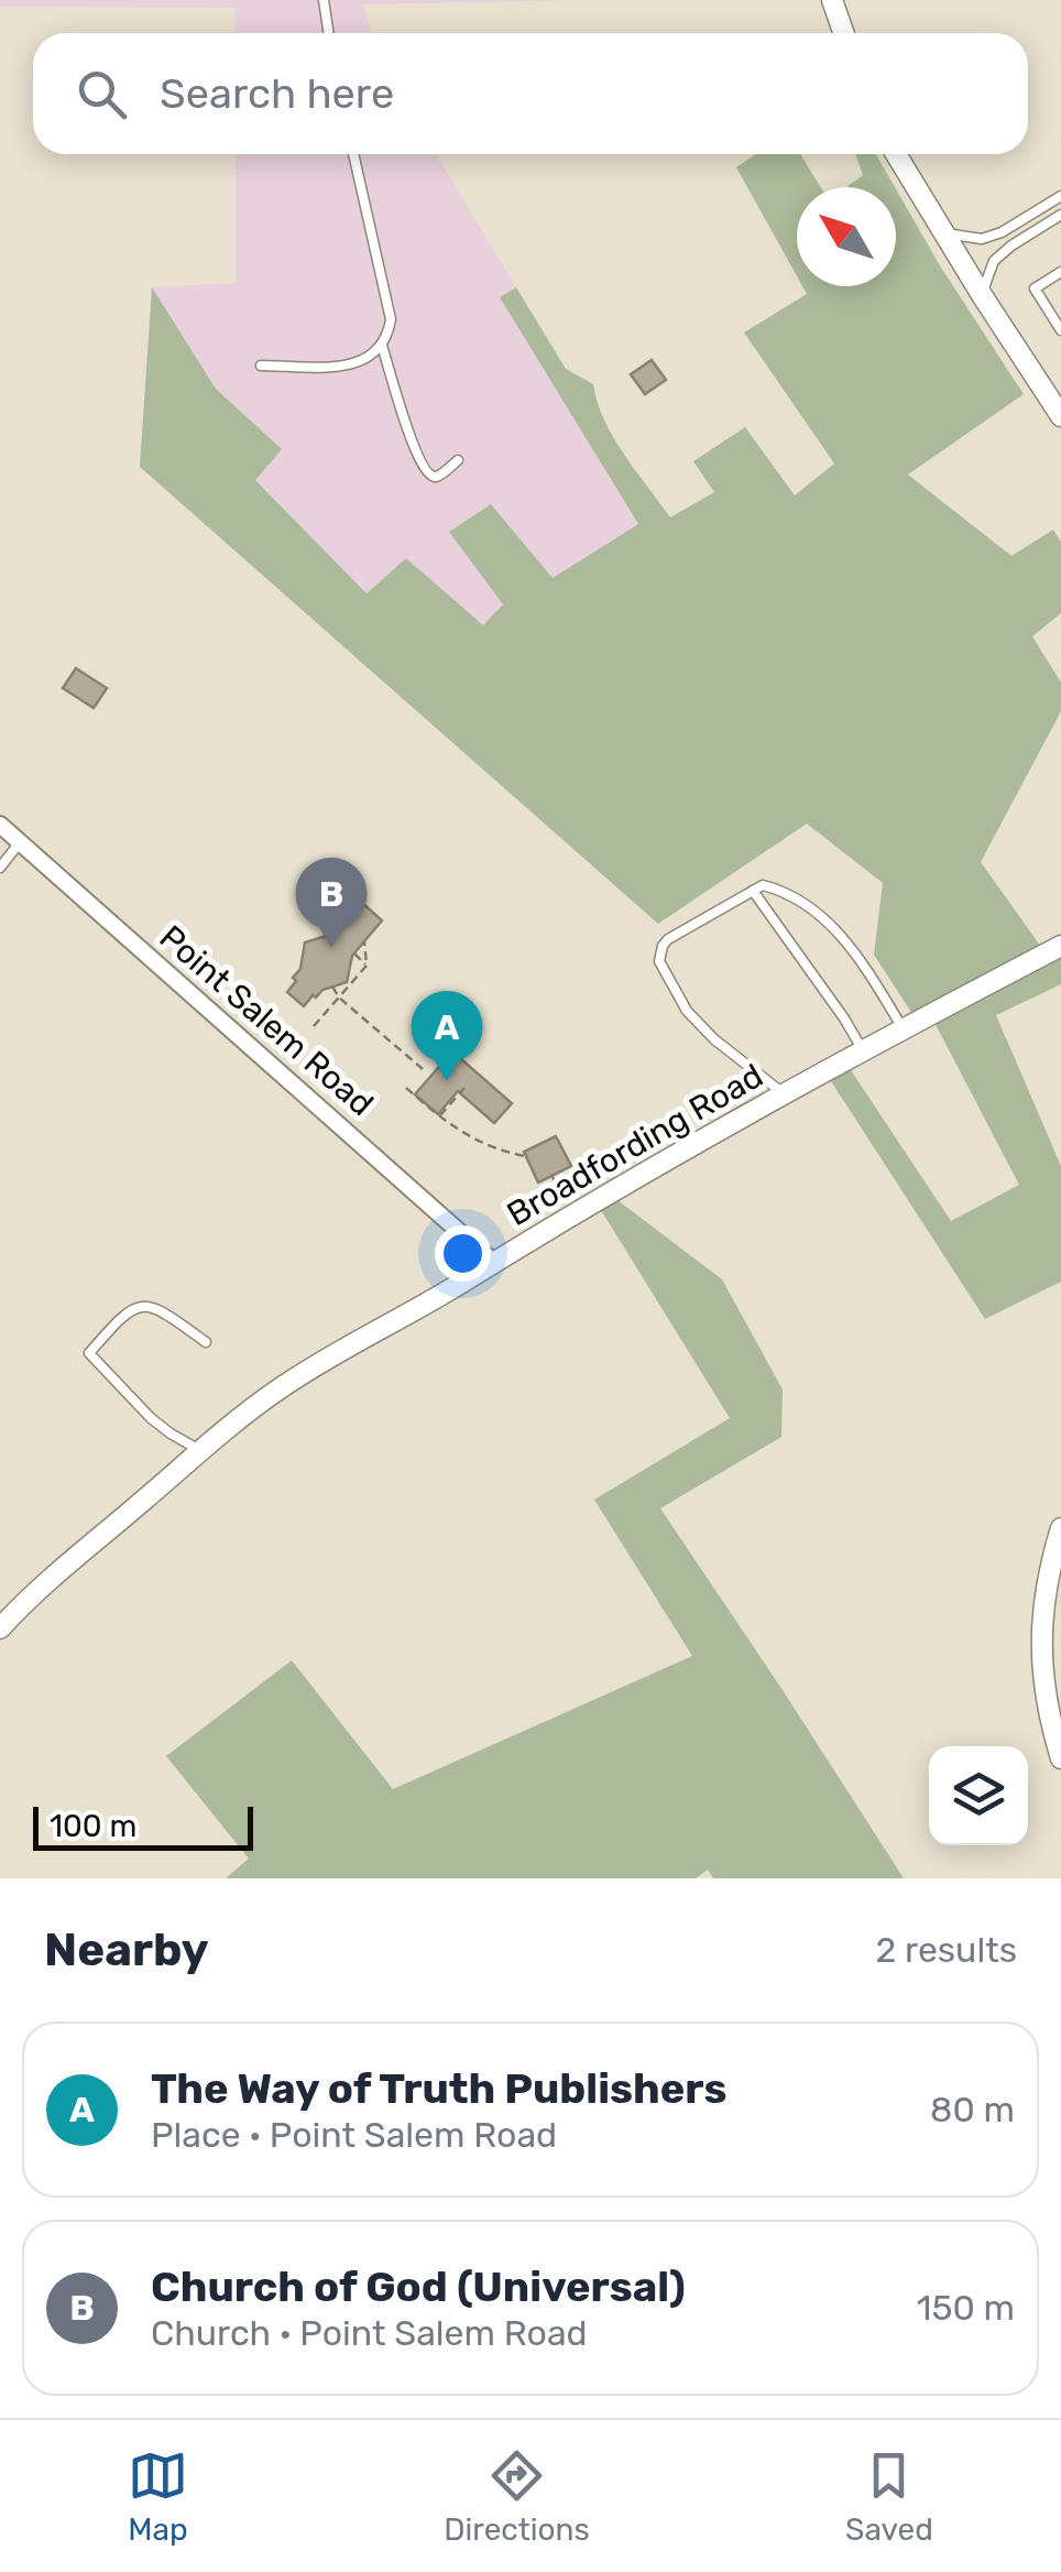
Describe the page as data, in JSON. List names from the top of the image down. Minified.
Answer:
{"streets":{"street":["Point Salem Road","Broadfording Road"]},"crossings":[["Point Salem Road","Broadfording Road"]],"scale_bar":"100 m","north":"top left","page":{"search":"Search here","pins":["B","A"],"scale":"100 m","heading":["Nearby","2 results"],"list":[{"mark":"A","name":"The Way of Truth Publishers","note":"Place · Point Salem Road","value":"80 m"},{"mark":"B","name":"Church of God (Universal)","note":"Church · Point Salem Road","value":"150 m"}],"nav":["Map","Directions","Saved"]}}
